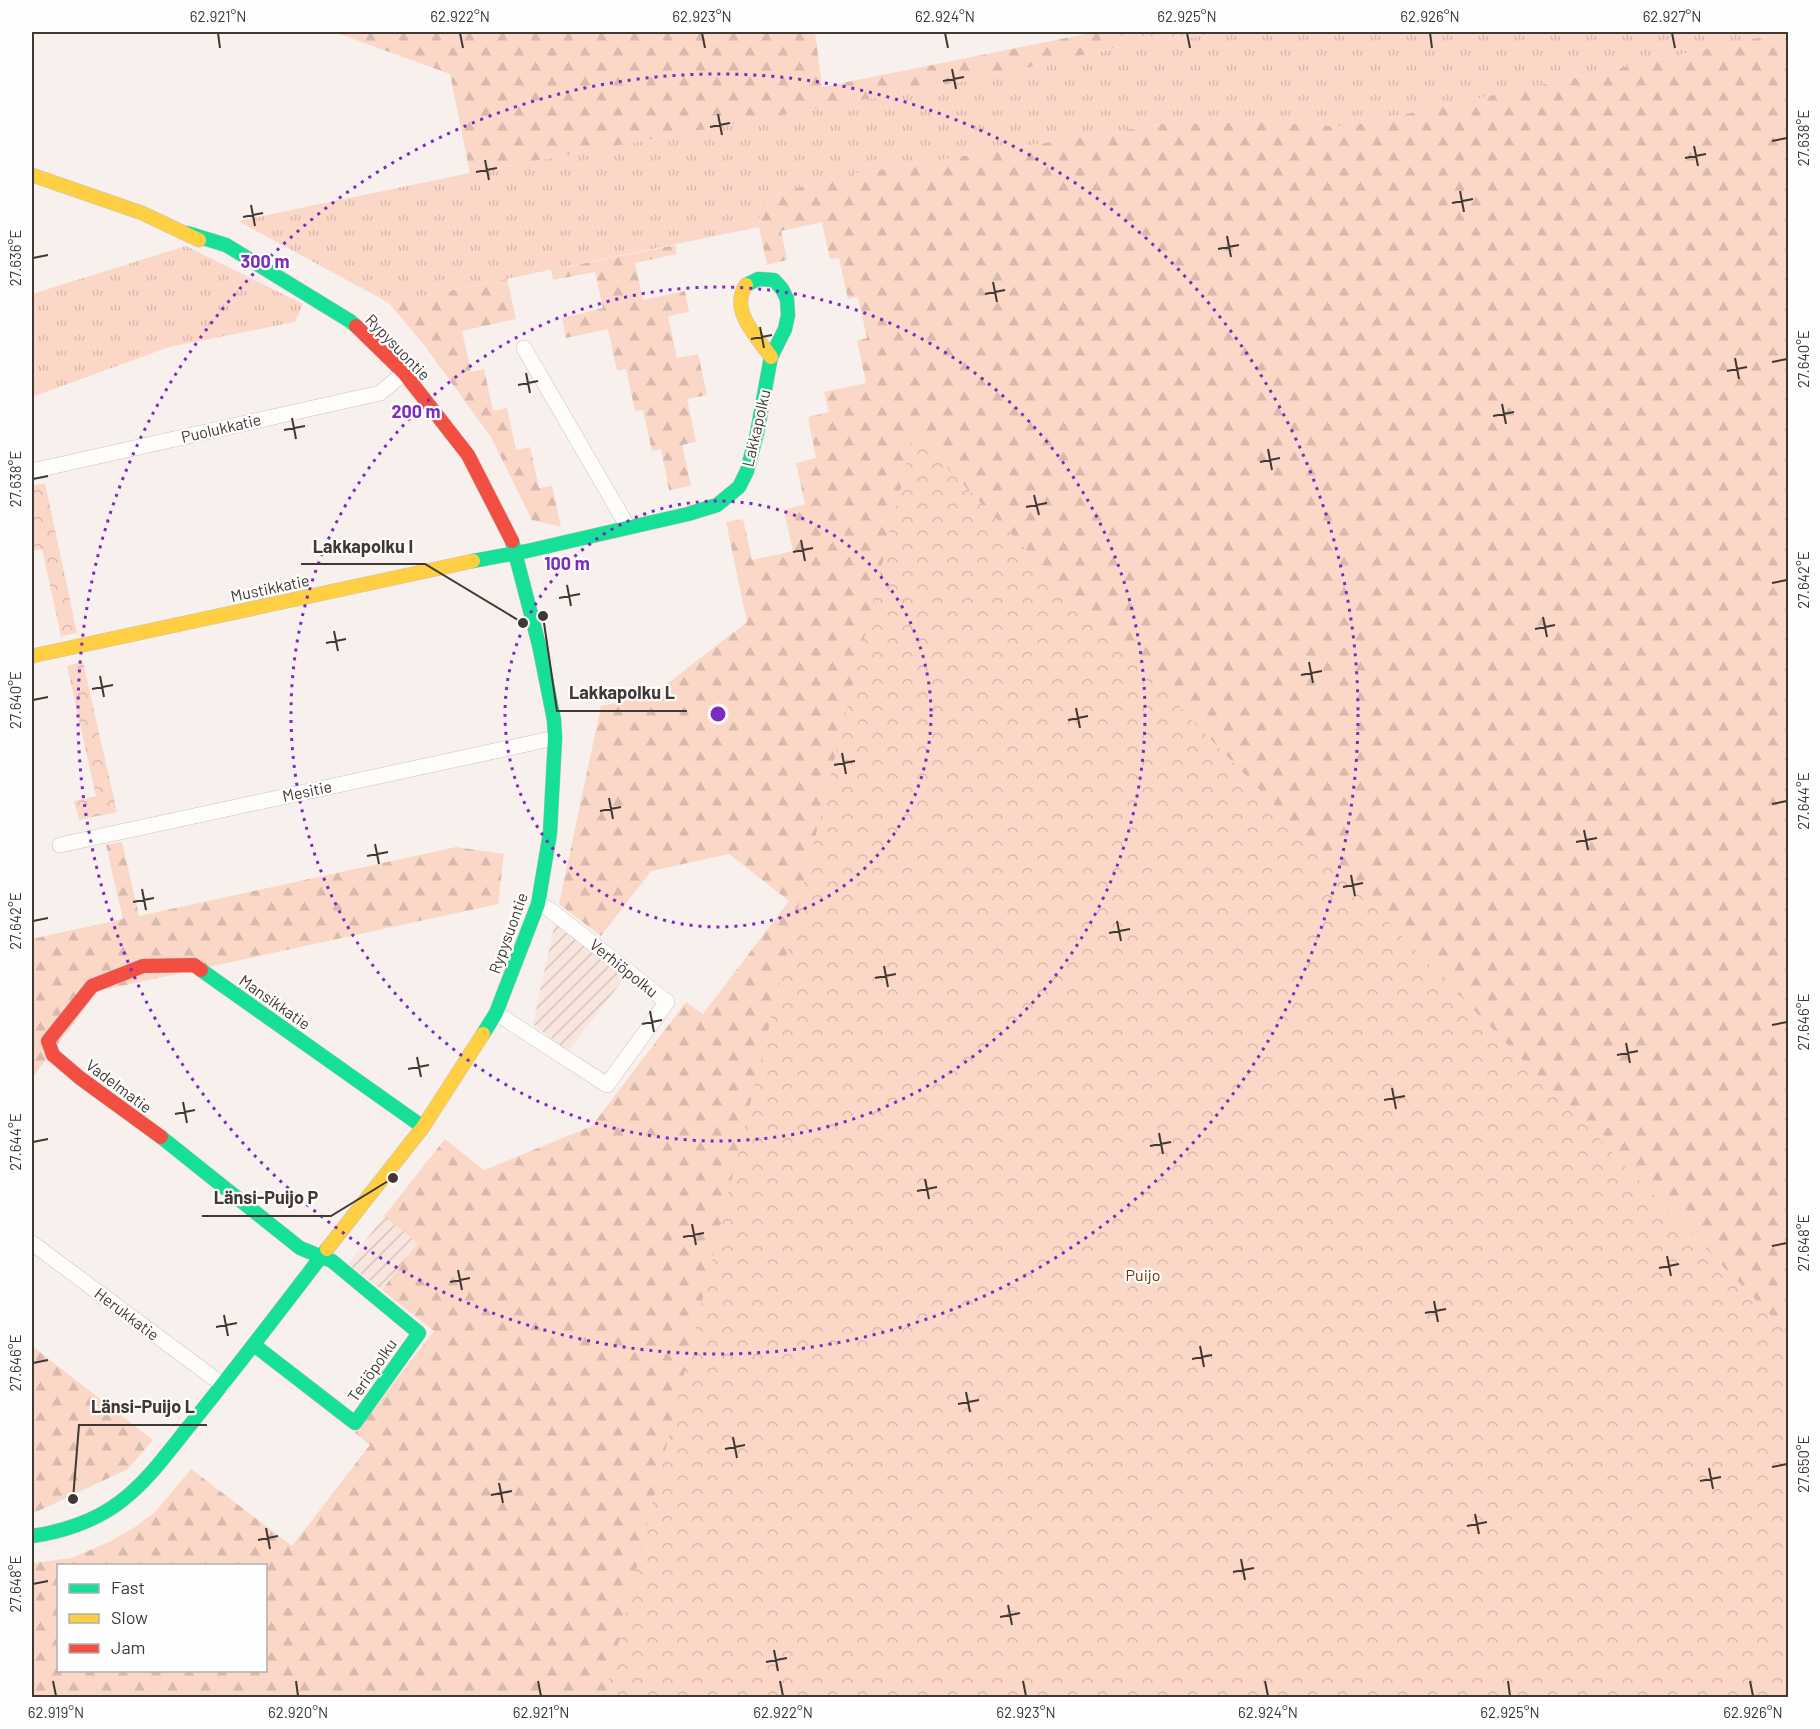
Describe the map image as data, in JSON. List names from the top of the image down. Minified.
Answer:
{"streets":{"street":["Rypysuontie","Puolukkatie","Lakkapolku","Mustikkatie","Mesitie","Verhiöpolku","Mansikkatie","Vadelmatie","Herukkatie","Teriöpolku"]},"crossings":[["Rypysuontie","Puolukkatie"],["Rypysuontie","Lakkapolku"],["Rypysuontie","Mustikkatie"],["Rypysuontie","Mesitie"],["Rypysuontie","Verhiöpolku"],["Rypysuontie","Mansikkatie"],["Rypysuontie","Vadelmatie"],["Rypysuontie","Herukkatie"],["Rypysuontie","Teriöpolku"],["Lakkapolku","Mustikkatie"],["Mansikkatie","Vadelmatie"],["Vadelmatie","Teriöpolku"]],"parks":["Puijo"],"places":["Lakkapolku L","Lakkapolku I","Länsi-Puijo P","Länsi-Puijo L"],"legend":["Fast","Slow","Jam"],"coordinates":["62.921°N","62.922°N","62.923°N","62.924°N","62.925°N","62.926°N","62.927°N","27.638°E","27.636°E","27.640°E","27.642°E","27.644°E","27.646°E","27.648°E","27.650°E","62.919°N","62.920°N"],"rings":["300 m","200 m","100 m"]}
